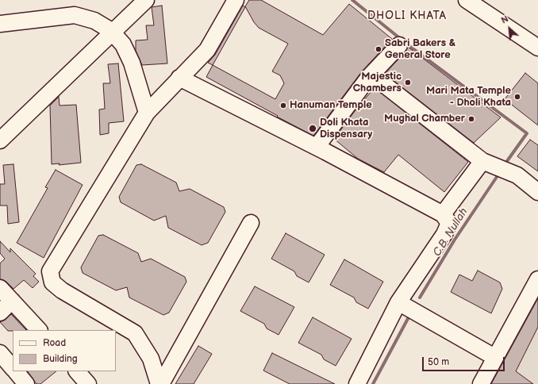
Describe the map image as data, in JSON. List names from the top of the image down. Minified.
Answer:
{"districts":["DHOLI KHATA"],"water":["C.B. Nullah"],"places":["Sabri Bakers & General Store","Majestic Chambers","Mari Mata Temple - Dholi Khata","Hanuman Temple","Mughal Chamber","Doli Khata Dispensary"],"legend":["Road","Building"],"scale_bar":"50 m","north":"top left"}
